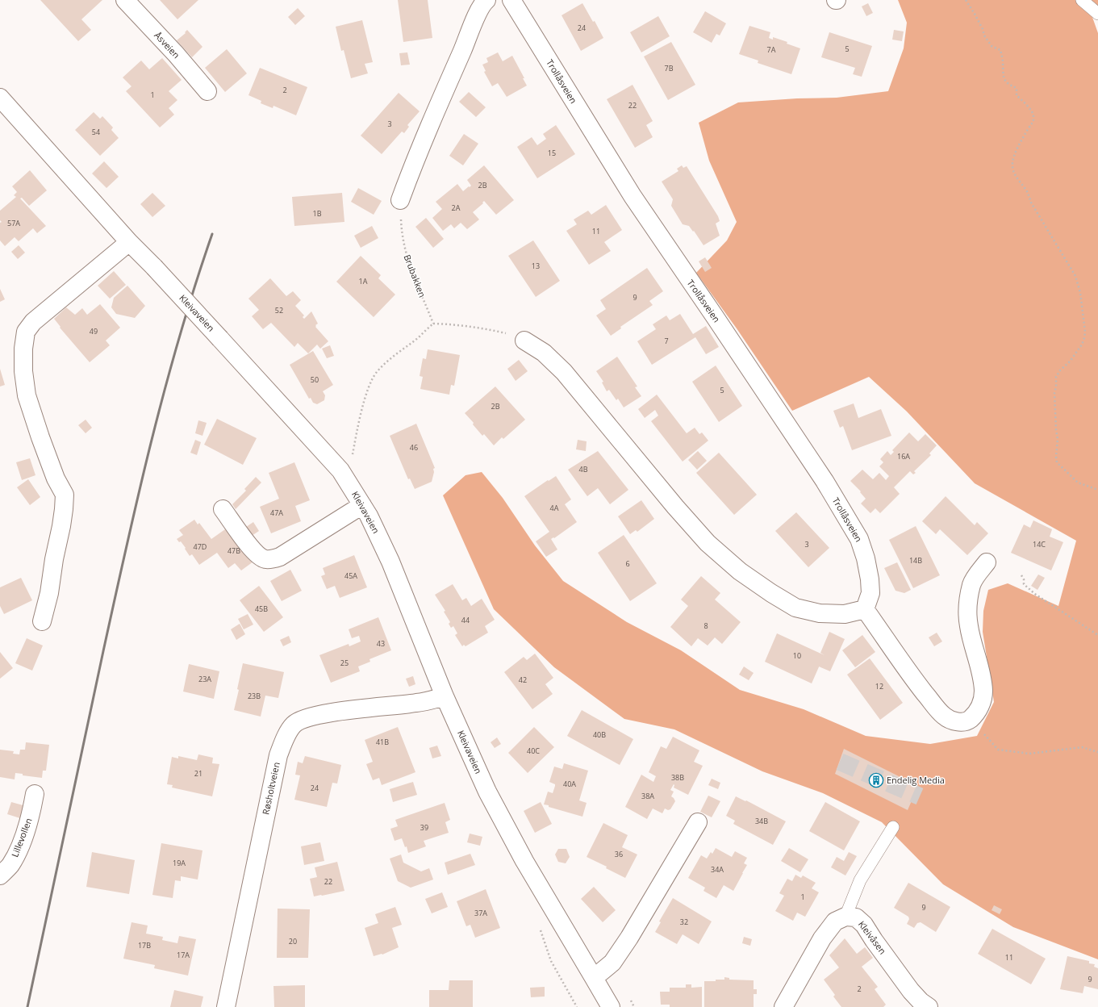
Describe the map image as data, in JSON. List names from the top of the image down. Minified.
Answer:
{"streets":{"street":["Åsveien","Trollåsveien","Kleivaveien","Røsholtveien","Lillevollen","Kleivåsen"],"path":["Brubakken"]},"crossings":[["Kleivaveien","Røsholtveien"]],"places":{"building":["Endelig Media"]},"house_numbers":["24","5","7A","7B","2","1","22","3","54","15","2B","2A","1B","57A","11","13","1A","9","52","49","7","50","5","2B","46","16A","4B","4A","47A","3","14C","47D","47B","14B","6","45A","45B","44","8","43","10","25","23A","42","12","23B","40B","41B","40C","21","38B","40A","24","38A","34B","39","36","19A","34A","22","1","9","37A","32","20","17B","17A","11","9","2"]}
